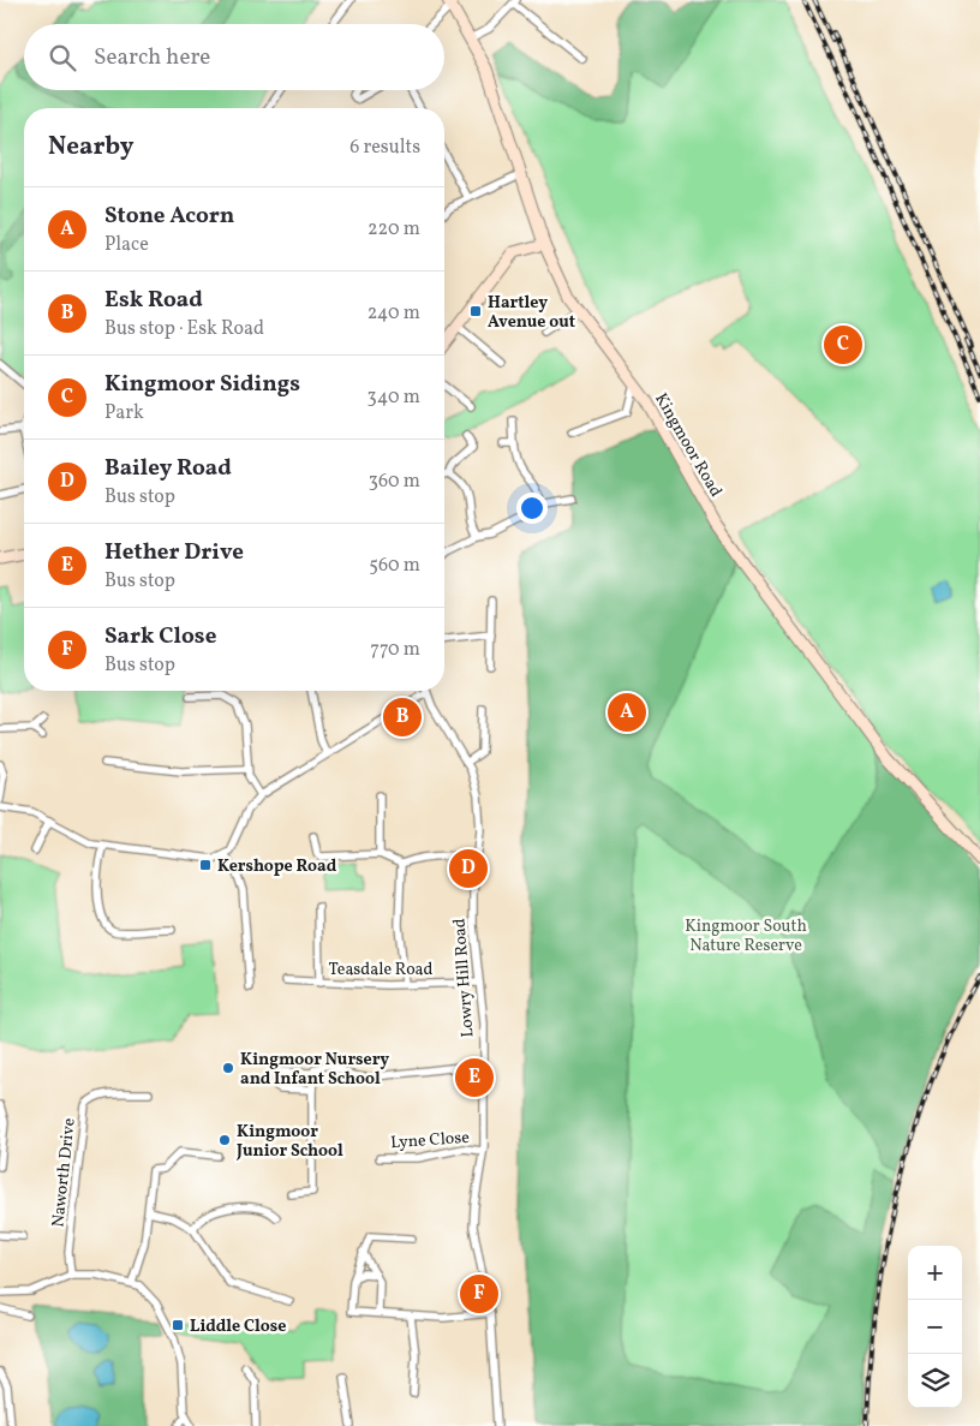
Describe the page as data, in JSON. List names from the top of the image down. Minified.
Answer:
{"streets":{"street":["Kingmoor Road","Teasdale Road","Lowry Hill Road","Lyne Close","Naworth Drive"]},"crossings":[["Teasdale Road","Lowry Hill Road"],["Lowry Hill Road","Lyne Close"]],"parks":["Kingmoor South Nature Reserve"],"places":{"transit":["Hartley Avenue out","Kershope Road","Liddle Close"],"other":["Kingmoor Nursery and Infant School","Kingmoor Junior School"]},"page":{"search":"Search here","heading":["Nearby","6 results"],"list":[{"mark":"A","name":"Stone Acorn","note":"Place","value":"220 m"},{"mark":"B","name":"Esk Road","note":"Bus stop · Esk Road","value":"240 m"},{"mark":"C","name":"Kingmoor Sidings","note":"Park","value":"340 m"},{"mark":"D","name":"Bailey Road","note":"Bus stop","value":"360 m"},{"mark":"E","name":"Hether Drive","note":"Bus stop","value":"560 m"},{"mark":"F","name":"Sark Close","note":"Bus stop","value":"770 m"}],"pins":["C","A","B","D","E","F"],"map_buttons":["+","−"]}}
